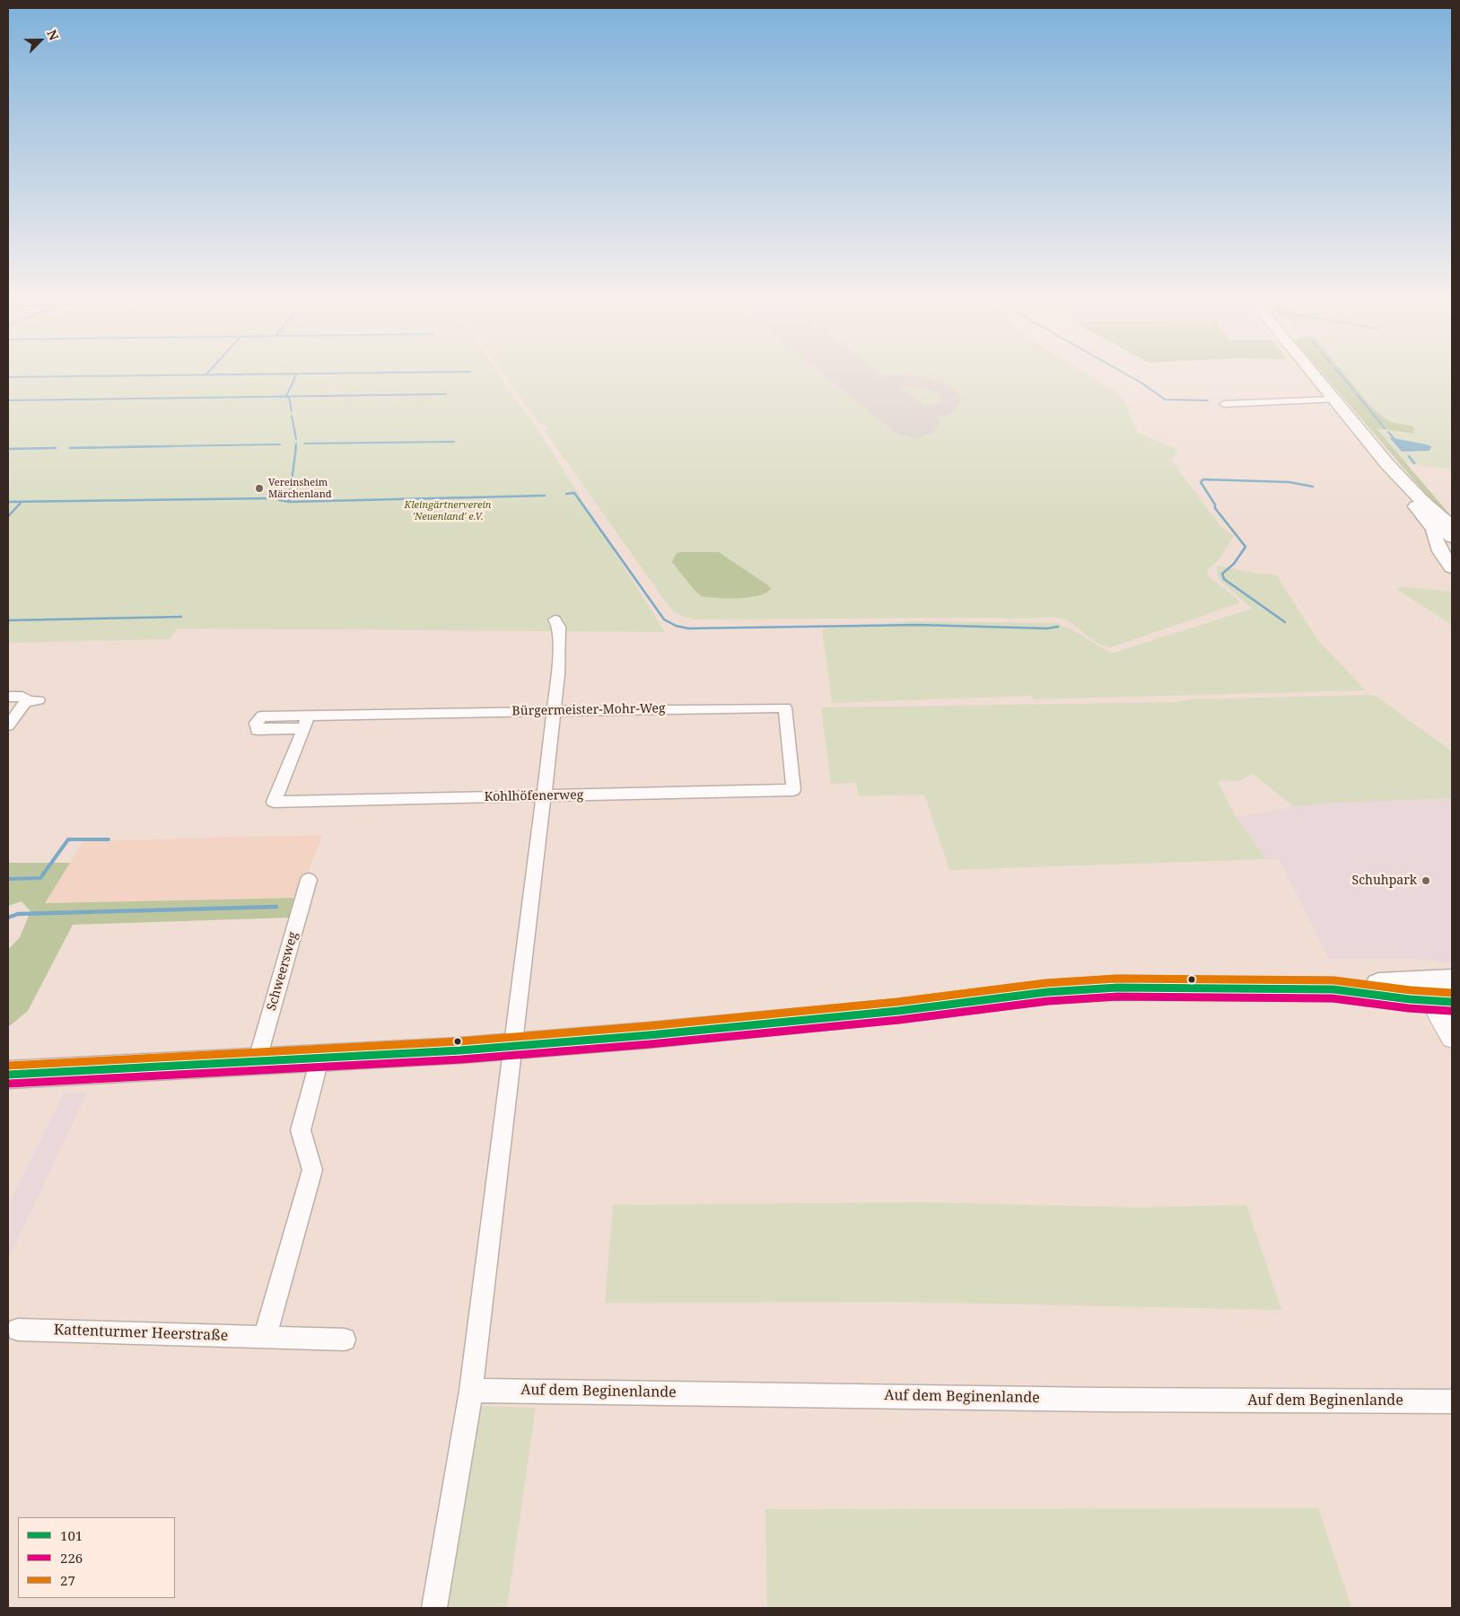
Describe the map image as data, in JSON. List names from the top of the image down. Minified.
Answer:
{"streets":{"street":["Bürgermeister-Mohr-Weg","Kohlhöfenerweg","Schweersweg","Kattenturmer Heerstraße","Auf dem Beginenlande"]},"crossings":[["Bürgermeister-Mohr-Weg","Kohlhöfenerweg"]],"parks":["Kleingärtnerverein 'Neuenland' e.V."],"places":["Vereinsheim Märchenland","Schuhpark"],"lines":["transit line 27","transit line 101","transit line 226"],"legend":["101","226","27"],"north":"top right"}
